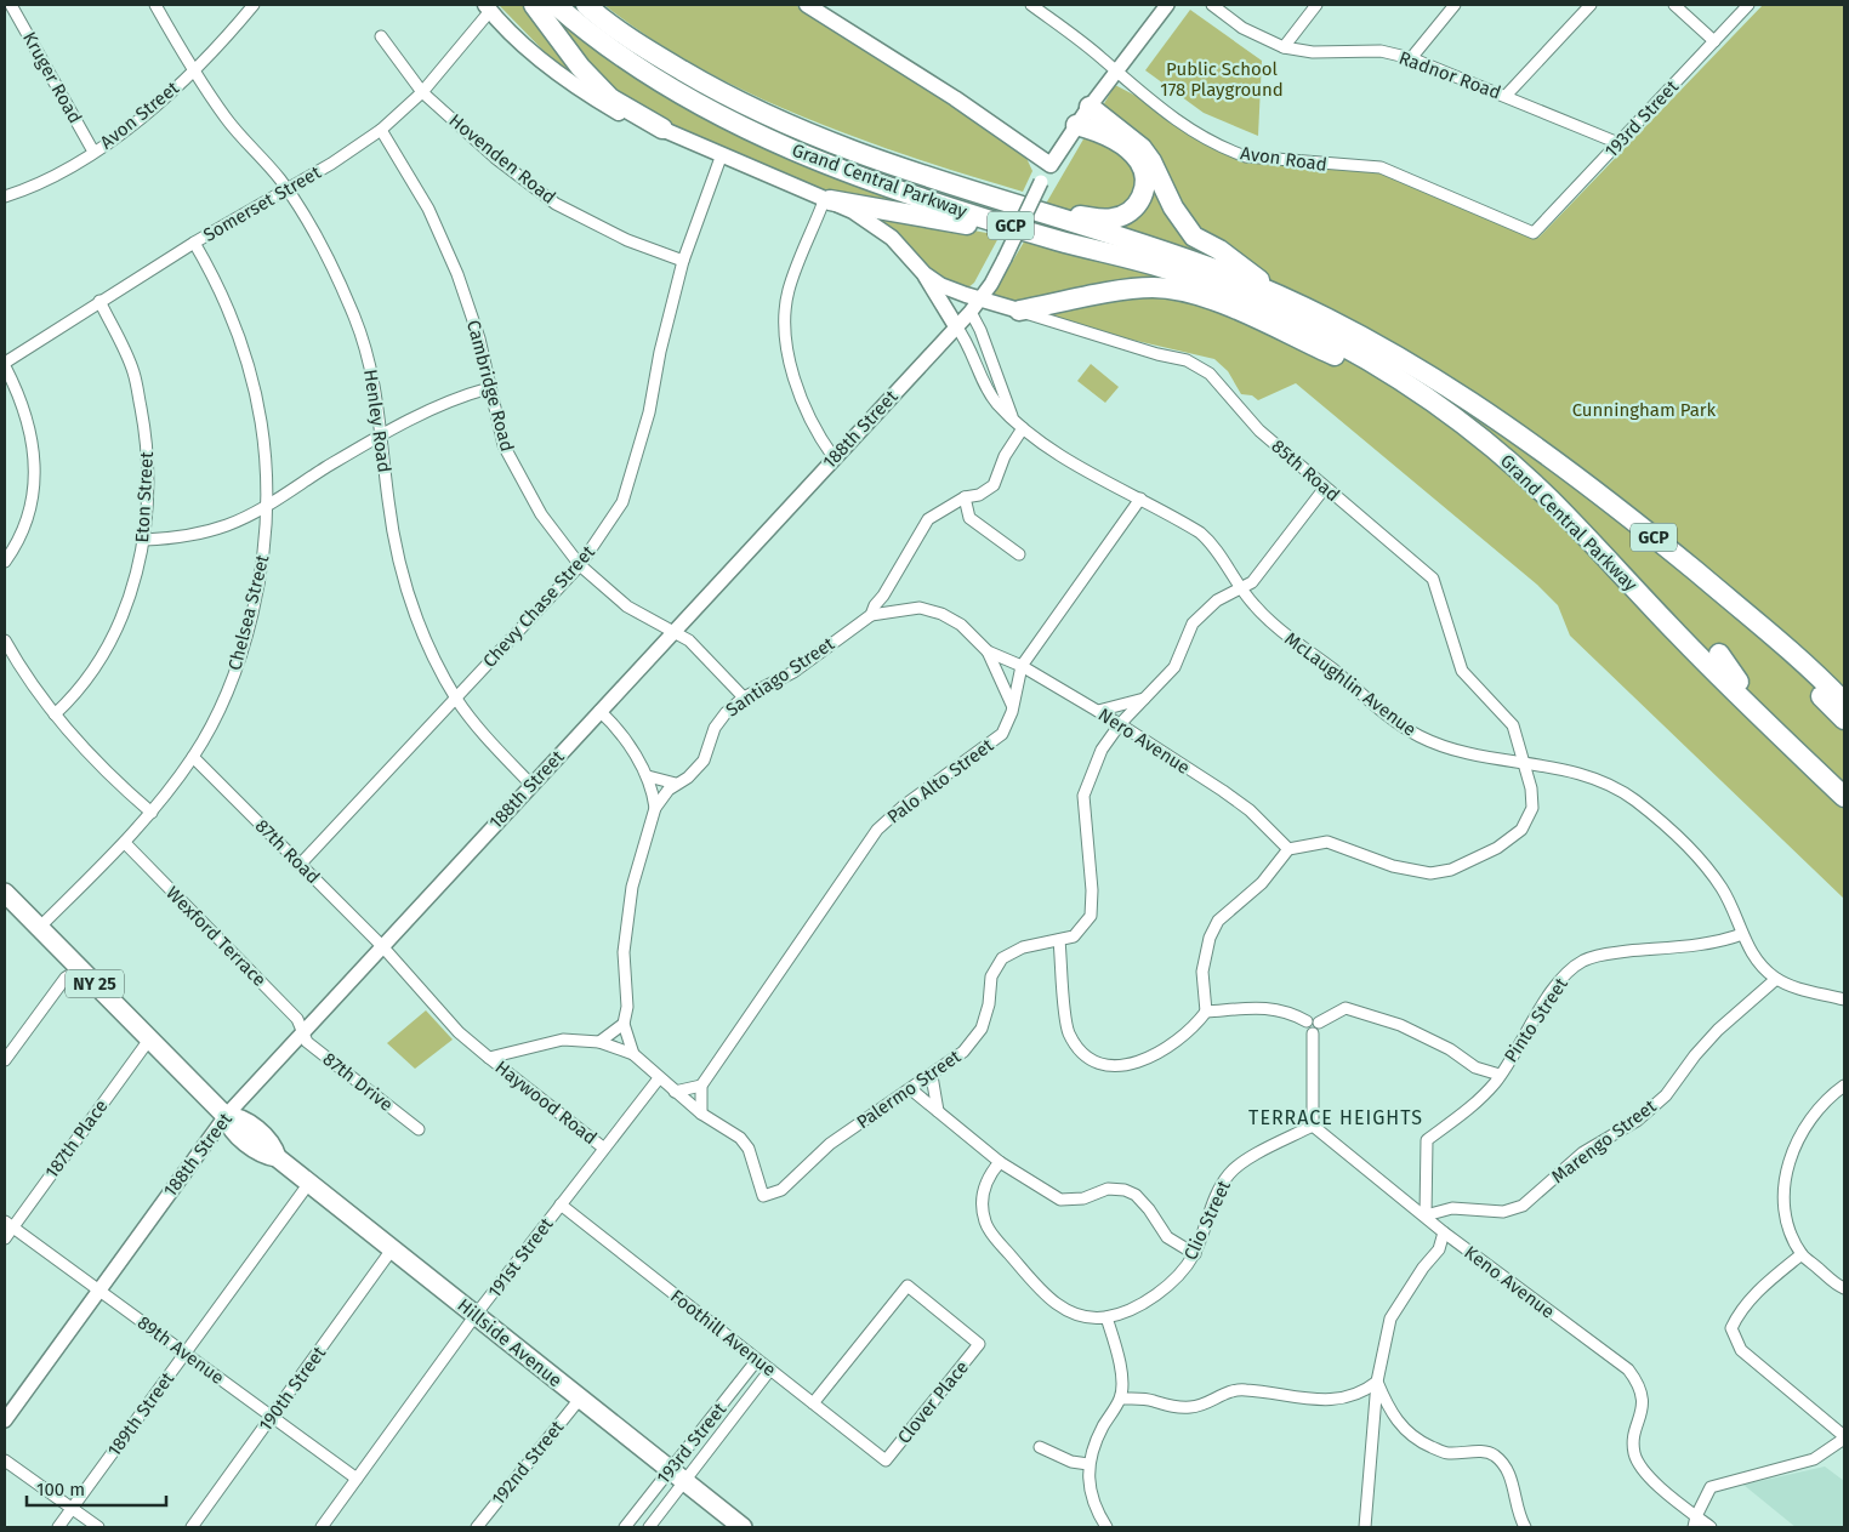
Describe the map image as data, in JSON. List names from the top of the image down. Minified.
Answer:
{"streets":{"highway":["Grand Central Parkway","GCP"],"main road":["85th Road","NY 25","Hillside Avenue"],"street":["Radnor Road","Kruger Road","Avon Street","193rd Street","Hovenden Road","Avon Road","Somerset Street","Cambridge Road","Henley Road","188th Street","Eton Street","Chevy Chase Street","Chelsea Street","Santiago Street","McLaughlin Avenue","Nero Avenue","Palo Alto Street","87th Road","Wexford Terrace","Pinto Street","87th Drive","Palermo Street","Haywood Road","187th Place","Marengo Street","Clio Street","191st Street","Keno Avenue","Foothill Avenue","89th Avenue","190th Street","Clover Place","189th Street","192nd Street"]},"crossings":[["Radnor Road","193rd Street"],["Kruger Road","Avon Street"],["Avon Street","Henley Road"],["193rd Street","Avon Road"],["193rd Street","Foothill Avenue"],["193rd Street","Hillside Avenue"],["Hovenden Road","Somerset Street"],["Hovenden Road","Chevy Chase Street"],["Grand Central Parkway","Somerset Street"],["Grand Central Parkway","188th Street"],["Grand Central Parkway","85th Road"],["Grand Central Parkway","Chevy Chase Street"],["Somerset Street","Cambridge Road"],["Somerset Street","Henley Road"],["Somerset Street","Eton Street"],["Somerset Street","Chelsea Street"],["Cambridge Road","188th Street"],["Cambridge Road","Chevy Chase Street"],["Cambridge Road","Santiago Street"],["Henley Road","188th Street"],["Henley Road","Chevy Chase Street"],["188th Street","85th Road"],["188th Street","McLaughlin Avenue"],["188th Street","87th Road"],["188th Street","Wexford Terrace"],["188th Street","87th Drive"],["188th Street","Hillside Avenue"],["188th Street","89th Avenue"],["85th Road","McLaughlin Avenue"],["85th Road","Nero Avenue"],["Chevy Chase Street","87th Road"],["Chelsea Street","87th Road"],["Chelsea Street","Wexford Terrace"],["Chelsea Street","Hillside Avenue"],["Santiago Street","McLaughlin Avenue"],["Santiago Street","Nero Avenue"],["McLaughlin Avenue","Palo Alto Street"],["McLaughlin Avenue","Pinto Street"],["McLaughlin Avenue","Palermo Street"],["McLaughlin Avenue","Marengo Street"],["Nero Avenue","Palo Alto Street"],["Nero Avenue","Palermo Street"],["87th Road","Haywood Road"],["Wexford Terrace","87th Drive"],["Pinto Street","Marengo Street"],["Pinto Street","Keno Avenue"],["Haywood Road","191st Street"],["187th Place","Hillside Avenue"],["187th Place","89th Avenue"],["Marengo Street","Keno Avenue"],["Clio Street","Keno Avenue"],["191st Street","Foothill Avenue"],["191st Street","Hillside Avenue"],["191st Street","89th Avenue"],["Foothill Avenue","Clover Place"],["Hillside Avenue","190th Street"],["Hillside Avenue","189th Street"],["Hillside Avenue","192nd Street"],["89th Avenue","190th Street"],["89th Avenue","189th Street"]],"districts":["TERRACE HEIGHTS"],"parks":["Public School 178 Playground","Cunningham Park"],"scale_bar":"100 m"}
